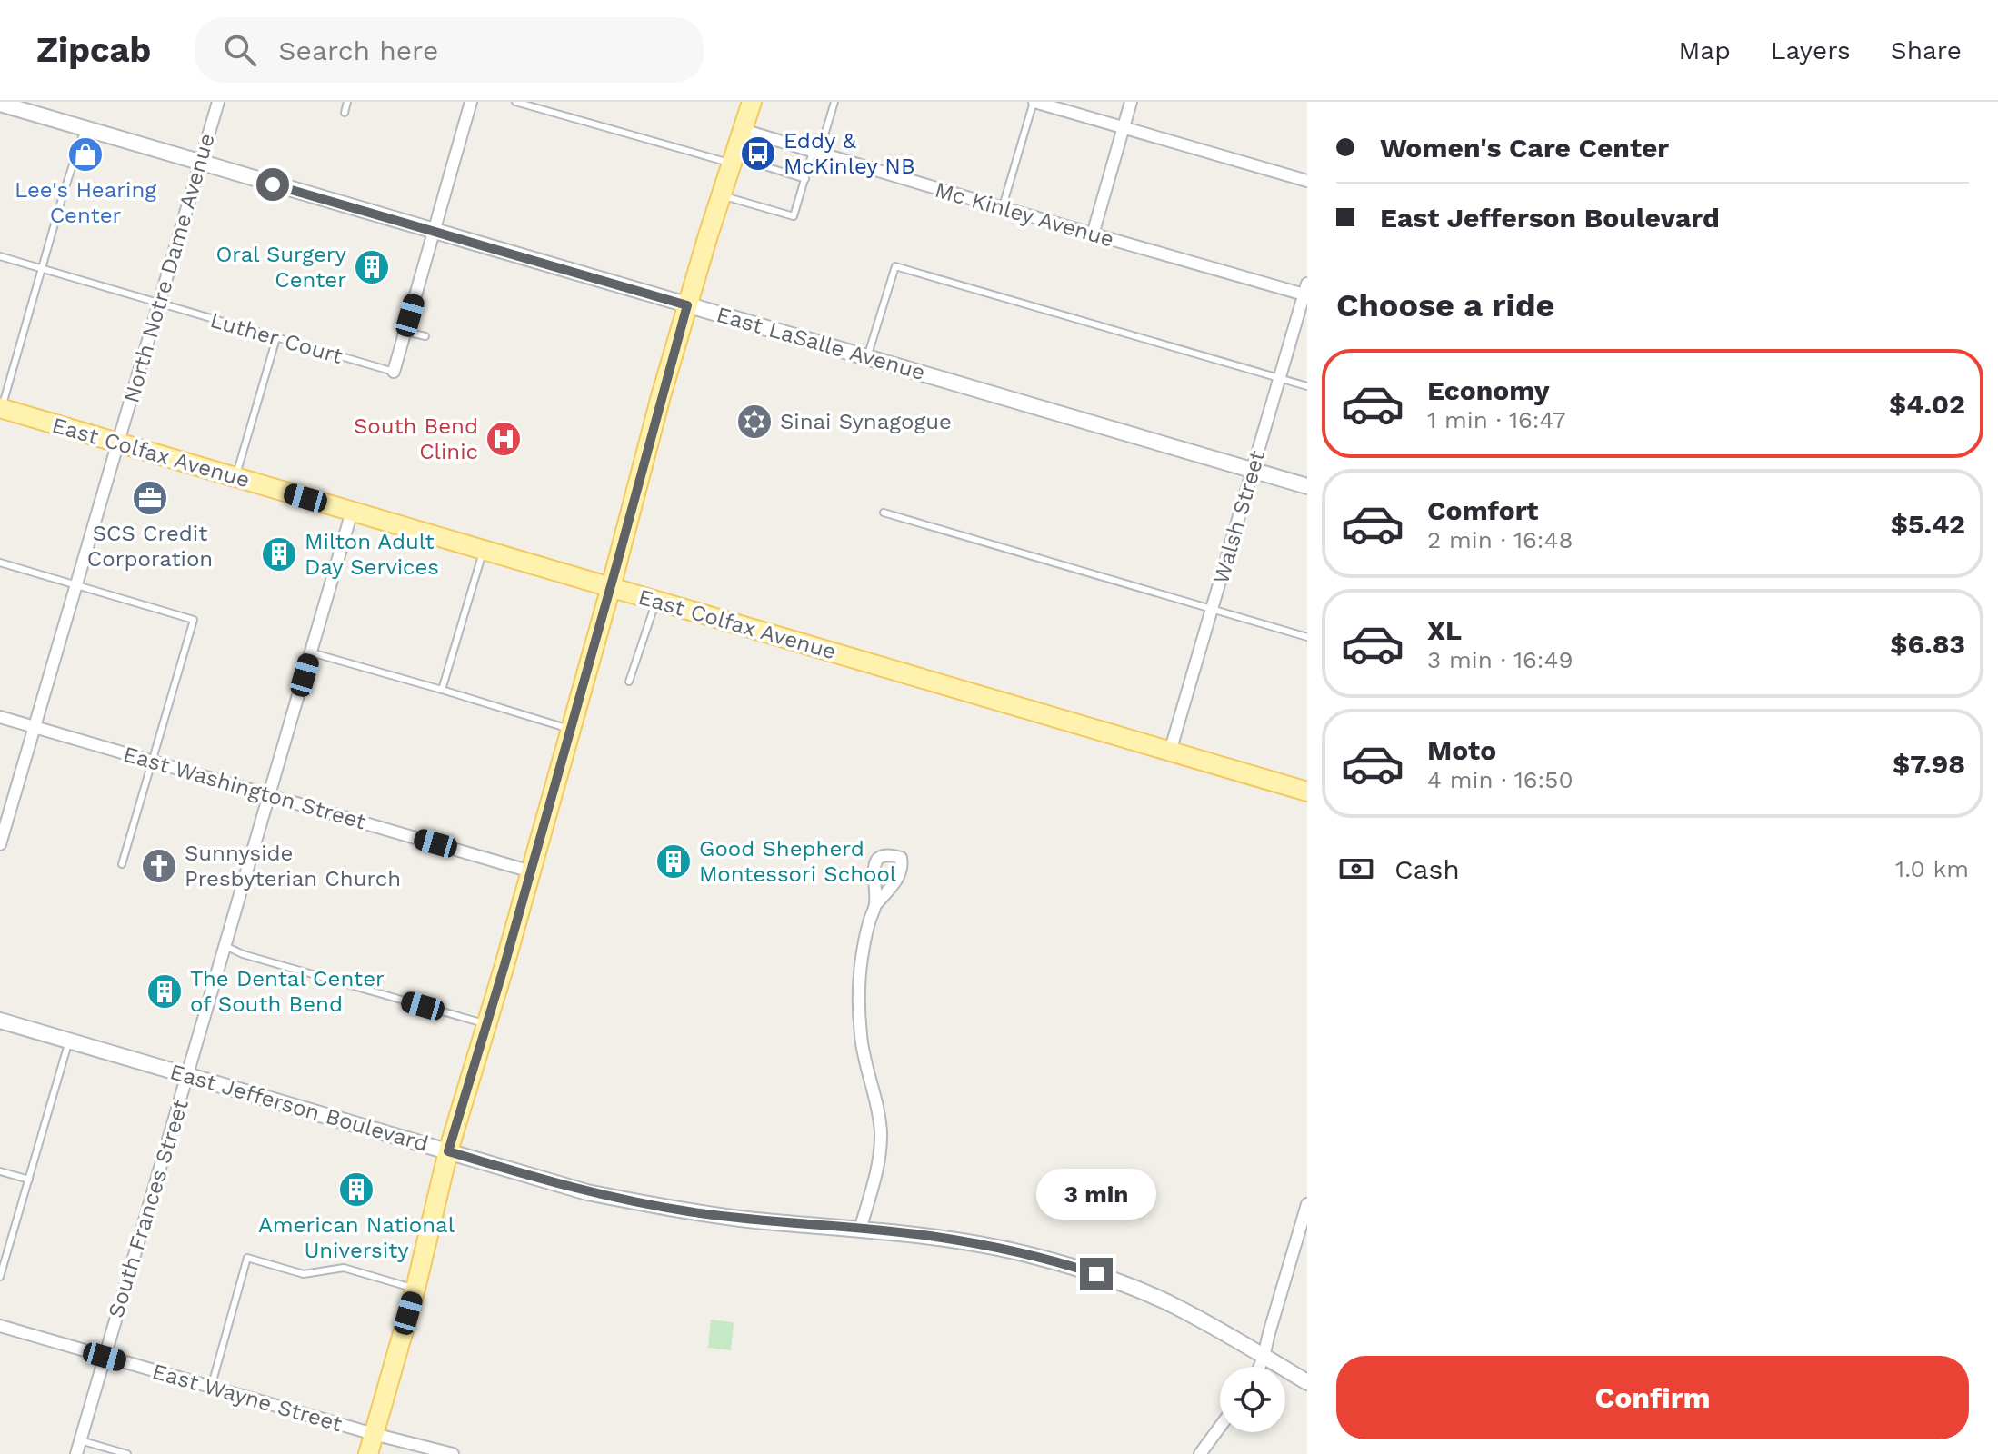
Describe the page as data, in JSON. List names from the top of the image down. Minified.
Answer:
{"streets":{"main road":["East Colfax Avenue"],"street":["Mc Kinley Avenue","North Notre Dame Avenue","East LaSalle Avenue","Walsh Street","East Washington Street","East Jefferson Boulevard","South Frances Street","East Wayne Street"],"lane":["Luther Court"]},"crossings":[["Mc Kinley Avenue","Walsh Street"],["North Notre Dame Avenue","Luther Court"],["North Notre Dame Avenue","East LaSalle Avenue"],["North Notre Dame Avenue","East Colfax Avenue"],["North Notre Dame Avenue","East Washington Street"],["East LaSalle Avenue","Walsh Street"],["East Colfax Avenue","Walsh Street"],["East Colfax Avenue","South Frances Street"],["East Washington Street","South Frances Street"],["East Jefferson Boulevard","South Frances Street"],["South Frances Street","East Wayne Street"]],"places":{"bus stop":["Eddy & McKinley NB"],"shop":["Lee's Hearing Center"],"building":["Oral Surgery Center","Milton Adult Day Services","Good Shepherd Montessori School","The Dental Center of South Bend","American National University"],"synagogue":["Sinai Synagogue"],"hospital":["South Bend Clinic"],"office":["SCS Credit Corporation"],"church":["Sunnyside Presbyterian Church"]},"page":{"header":"Zipcab","search":"Search here","nav":["Map","Layers","Share"],"banner":["Women's Care Center","East Jefferson Boulevard"],"heading":"Choose a ride","list":[{"name":"Economy","note":"1 min · 16:47","value":"$4.02"},{"name":"Comfort","note":"2 min · 16:48","value":"$5.42"},{"name":"XL","note":"3 min · 16:49","value":"$6.83"},{"name":"Moto","note":"4 min · 16:50","value":"$7.98"}],"pay":["Cash","1.0 km"],"bubble":"3 min","buttons":"Confirm"}}
